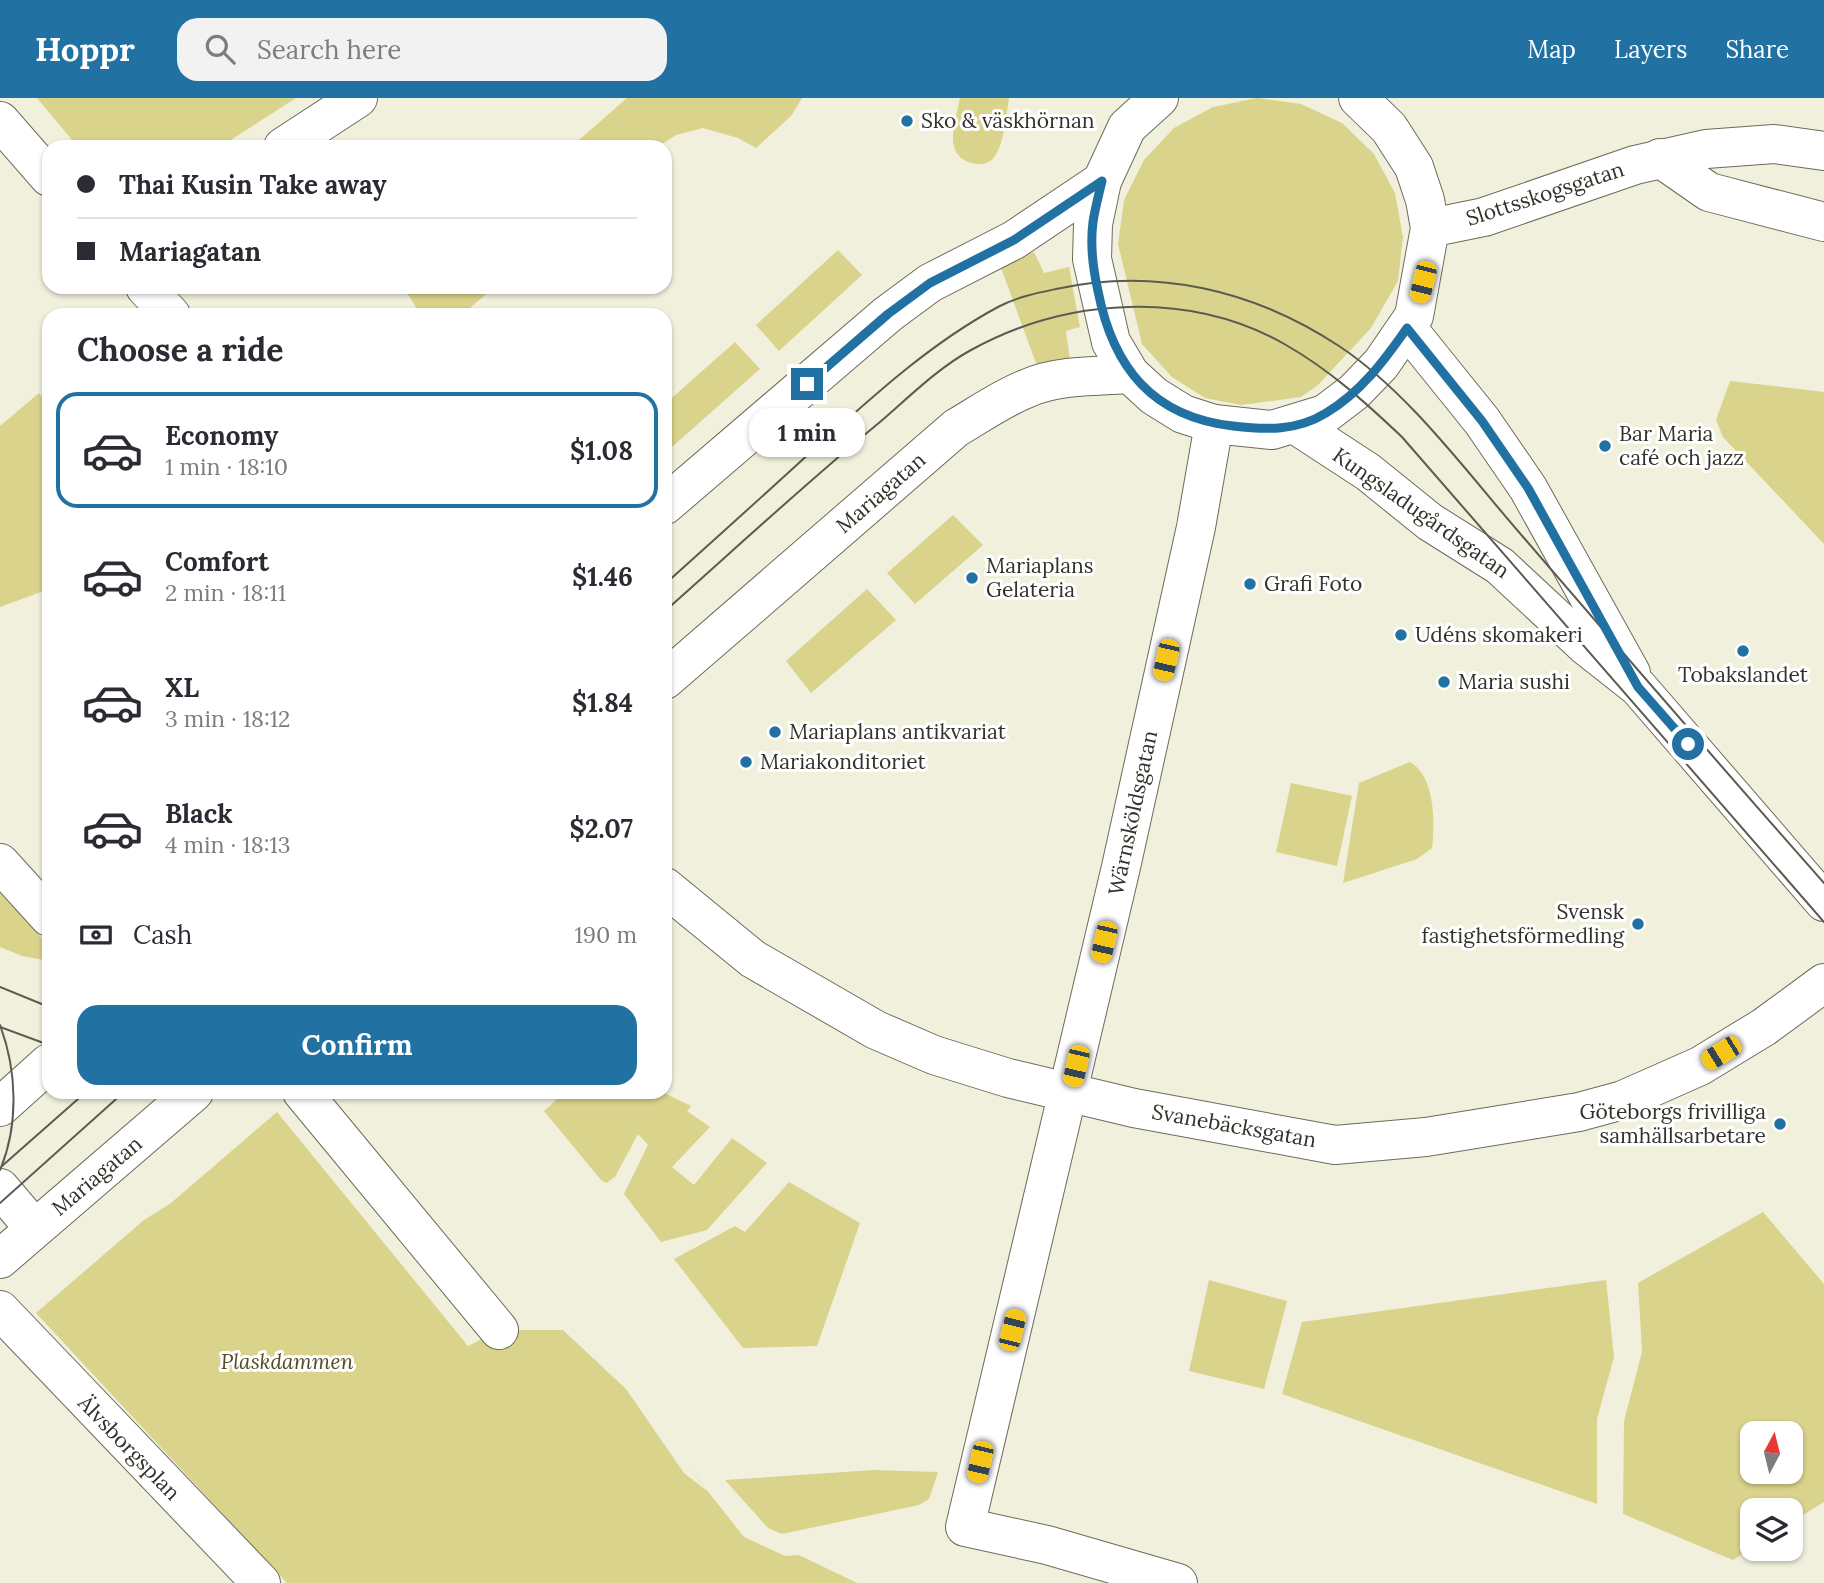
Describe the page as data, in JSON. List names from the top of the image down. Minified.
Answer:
{"streets":{"street":["Slottsskogsgatan","Mariagatan","Kungsladugårdsgatan","Wärnsköldsgatan","Svanebäcksgatan","Älvsborgsplan"]},"crossings":[["Wärnsköldsgatan","Svanebäcksgatan"]],"parks":["Plaskdammen"],"places":["Sko & väskhörnan","Bar Maria café och jazz","Mariaplans Gelateria","Grafi Foto","Udéns skomakeri","Tobakslandet","Maria sushi","Mariaplans antikvariat","Mariakonditoriet","Svensk fastighetsförmedling","Göteborgs frivilliga samhällsarbetare"],"north":"top","page":{"header":"Hoppr","search":"Search here","nav":["Map","Layers","Share"],"banner":["Thai Kusin Take away","Mariagatan"],"heading":"Choose a ride","list":[{"name":"Economy","note":"1 min · 18:10","value":"$1.08"},{"name":"Comfort","note":"2 min · 18:11","value":"$1.46"},{"name":"XL","note":"3 min · 18:12","value":"$1.84"},{"name":"Black","note":"4 min · 18:13","value":"$2.07"}],"bubble":"1 min","pay":["Cash","190 m"],"buttons":"Confirm"}}
